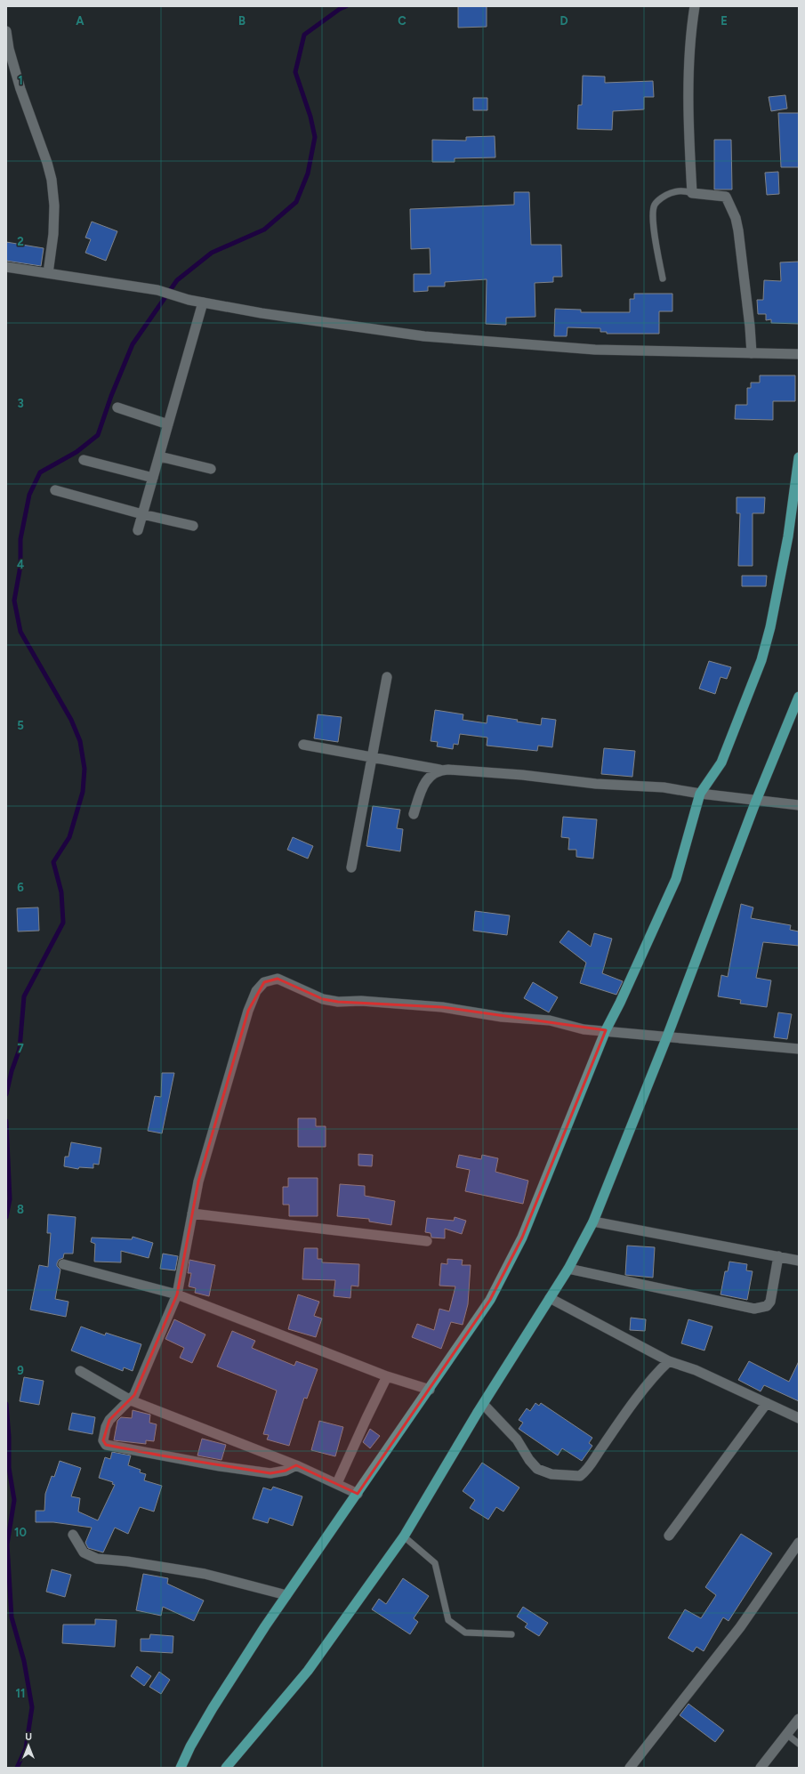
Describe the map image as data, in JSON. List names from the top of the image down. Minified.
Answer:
{"north":"top","grid":{"columns":["A","B","C","D","E"],"rows":["1","2","3","4","5","6","7","8","9","10","11"]}}
